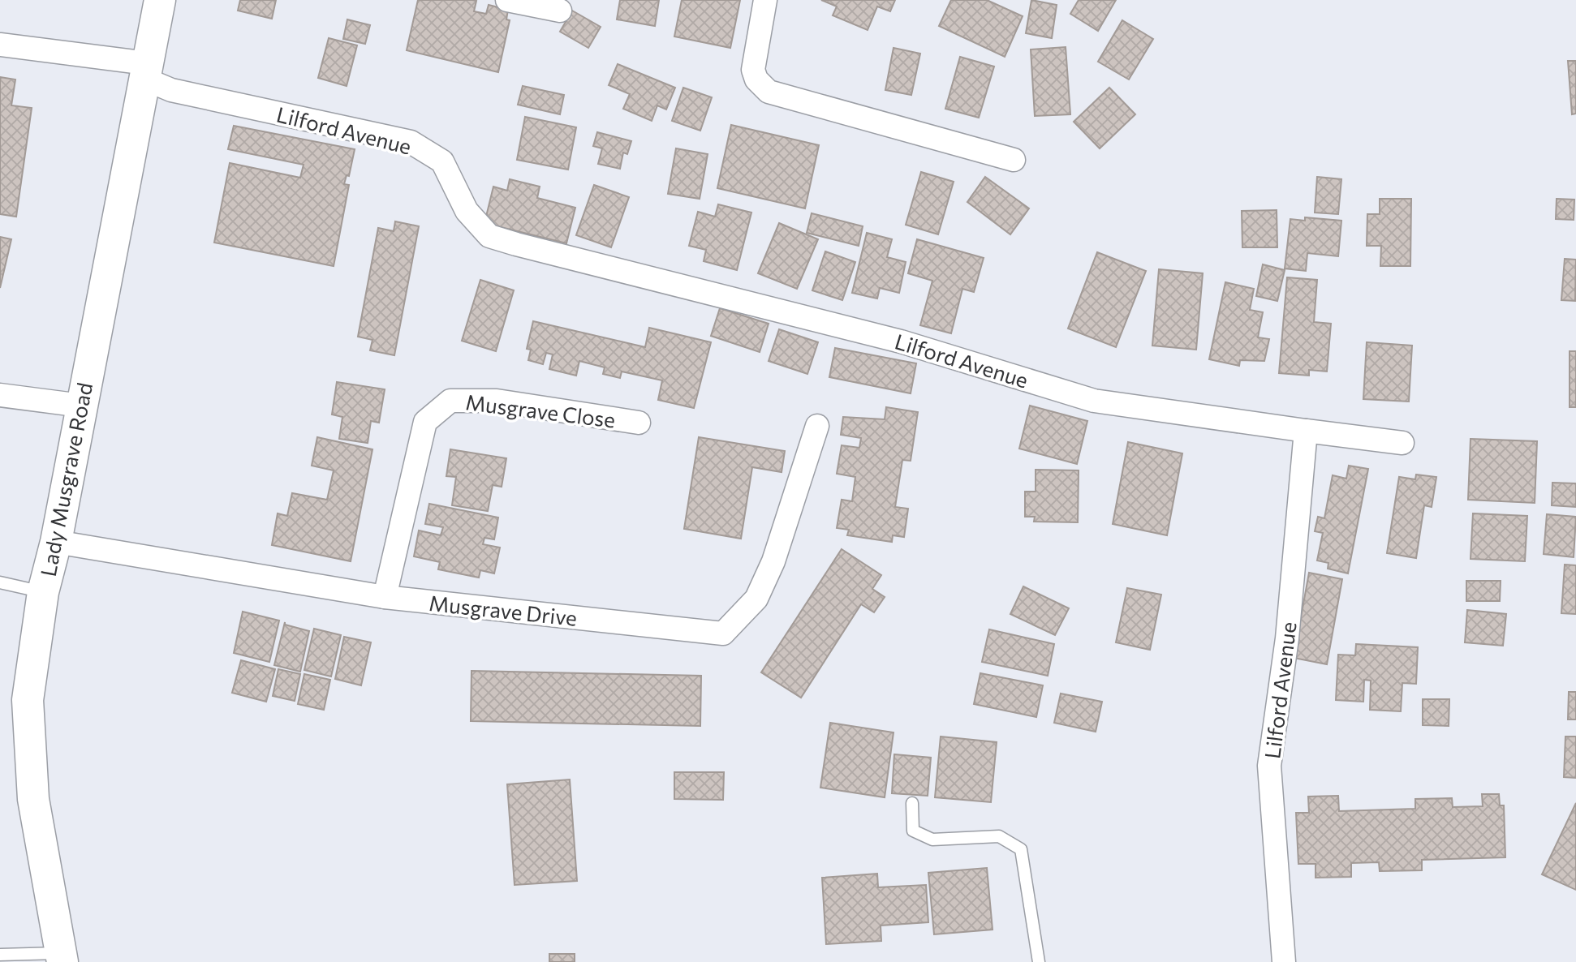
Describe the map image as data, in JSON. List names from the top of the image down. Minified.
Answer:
{"streets":{"main road":["Lady Musgrave Road"],"street":["Lilford Avenue","Musgrave Close","Musgrave Drive"]},"crossings":[["Lilford Avenue","Lady Musgrave Road"],["Musgrave Close","Musgrave Drive"],["Lady Musgrave Road","Musgrave Drive"]]}
